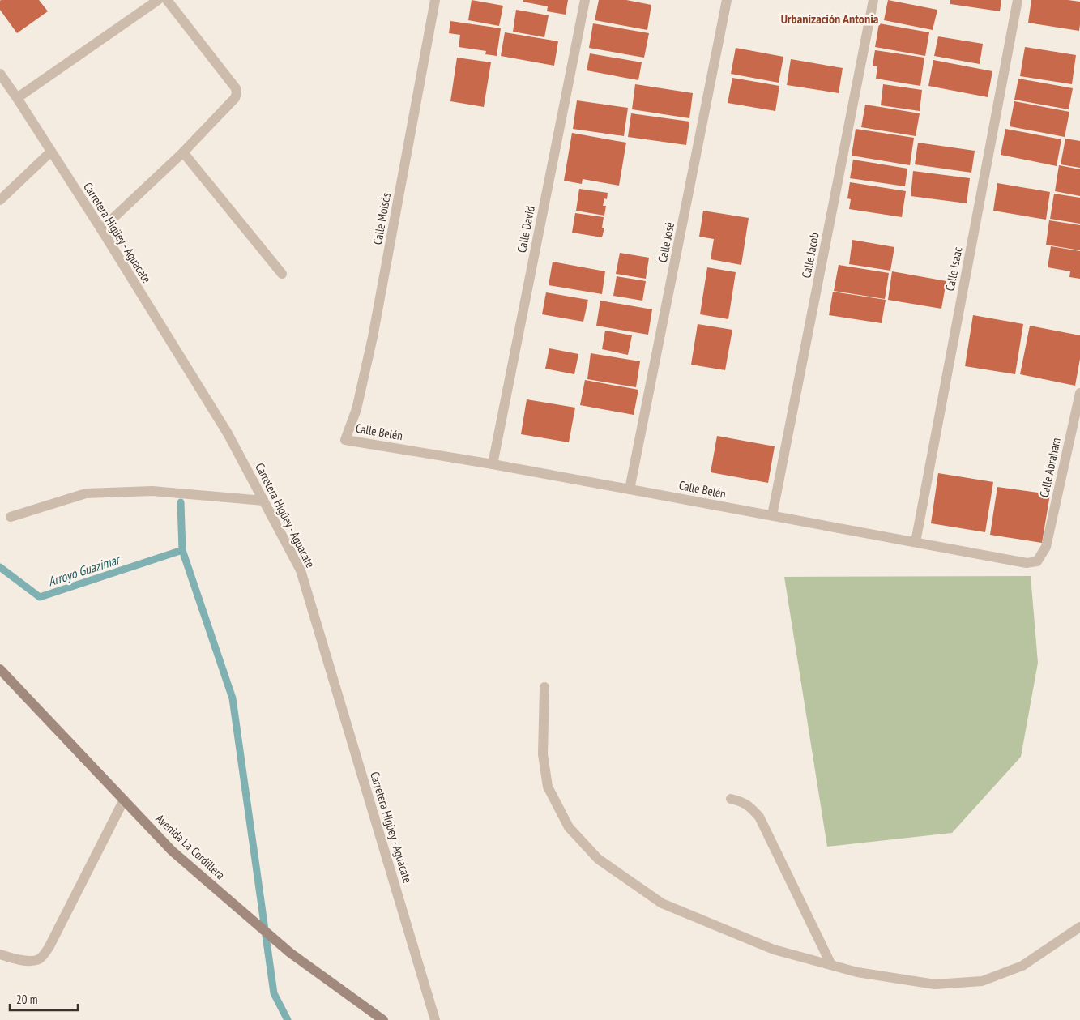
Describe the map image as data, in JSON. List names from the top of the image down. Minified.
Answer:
{"streets":{"main road":["Avenida La Cordillera"],"street":["Calle Moisés","Calle David","Carretera Higüey - Aguacate","Calle José","Calle Jacob","Calle Isaac","Calle Belén","Calle Abraham"]},"crossings":[["Calle Moisés","Calle Belén"],["Calle David","Calle Belén"],["Calle José","Calle Belén"],["Calle Jacob","Calle Belén"],["Calle Isaac","Calle Belén"],["Calle Belén","Calle Abraham"]],"districts":["Urbanización Antonia"],"water":["Arroyo Guazimar"],"scale_bar":"20 m"}
